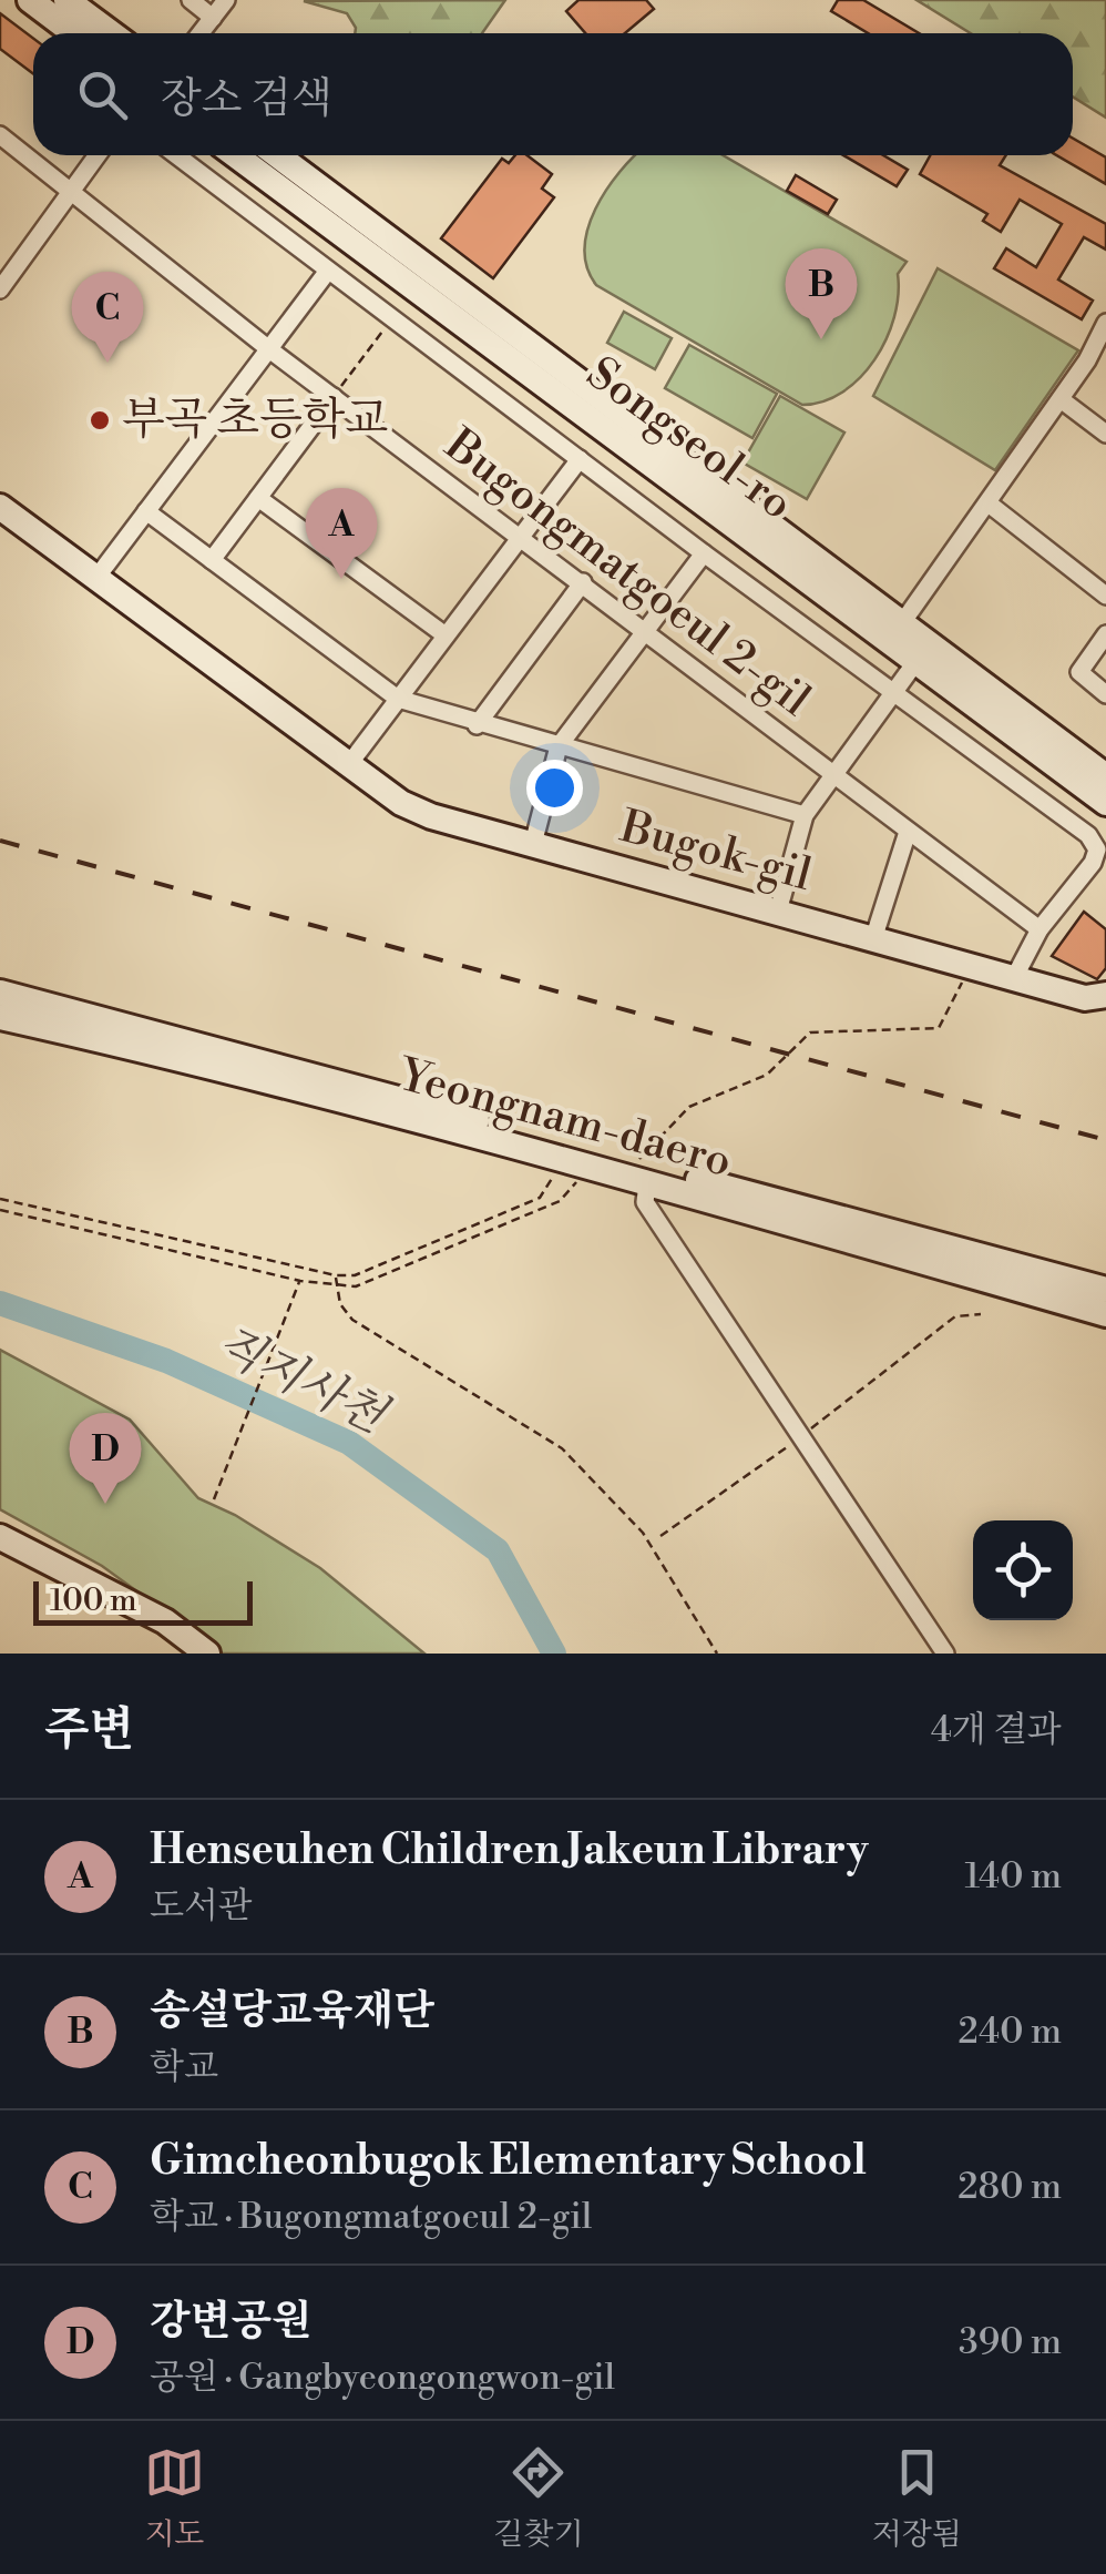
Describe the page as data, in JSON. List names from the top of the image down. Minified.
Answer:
{"streets":{"street":["Songseol-ro","Bugongmatgoeul 2-gil","Bugok-gil","Yeongnam-daero"]},"water":["직지사천"],"places":["부곡 초등학교"],"scale_bar":"100 m","page":{"search":"장소 검색","pins":["B","C","A","D"],"scale":"100 m","heading":["주변","4개 결과"],"list":[{"mark":"A","name":"Henseuhen Children Jakeun Library","note":"도서관","value":"140 m"},{"mark":"B","name":"송설당교육재단","note":"학교","value":"240 m"},{"mark":"C","name":"Gimcheonbugok Elementary School","note":"학교 · Bugongmatgoeul 2-gil","value":"280 m"},{"mark":"D","name":"강변공원","note":"공원 · Gangbyeongongwon-gil","value":"390 m"}],"nav":["지도","길찾기","저장됨"]}}
